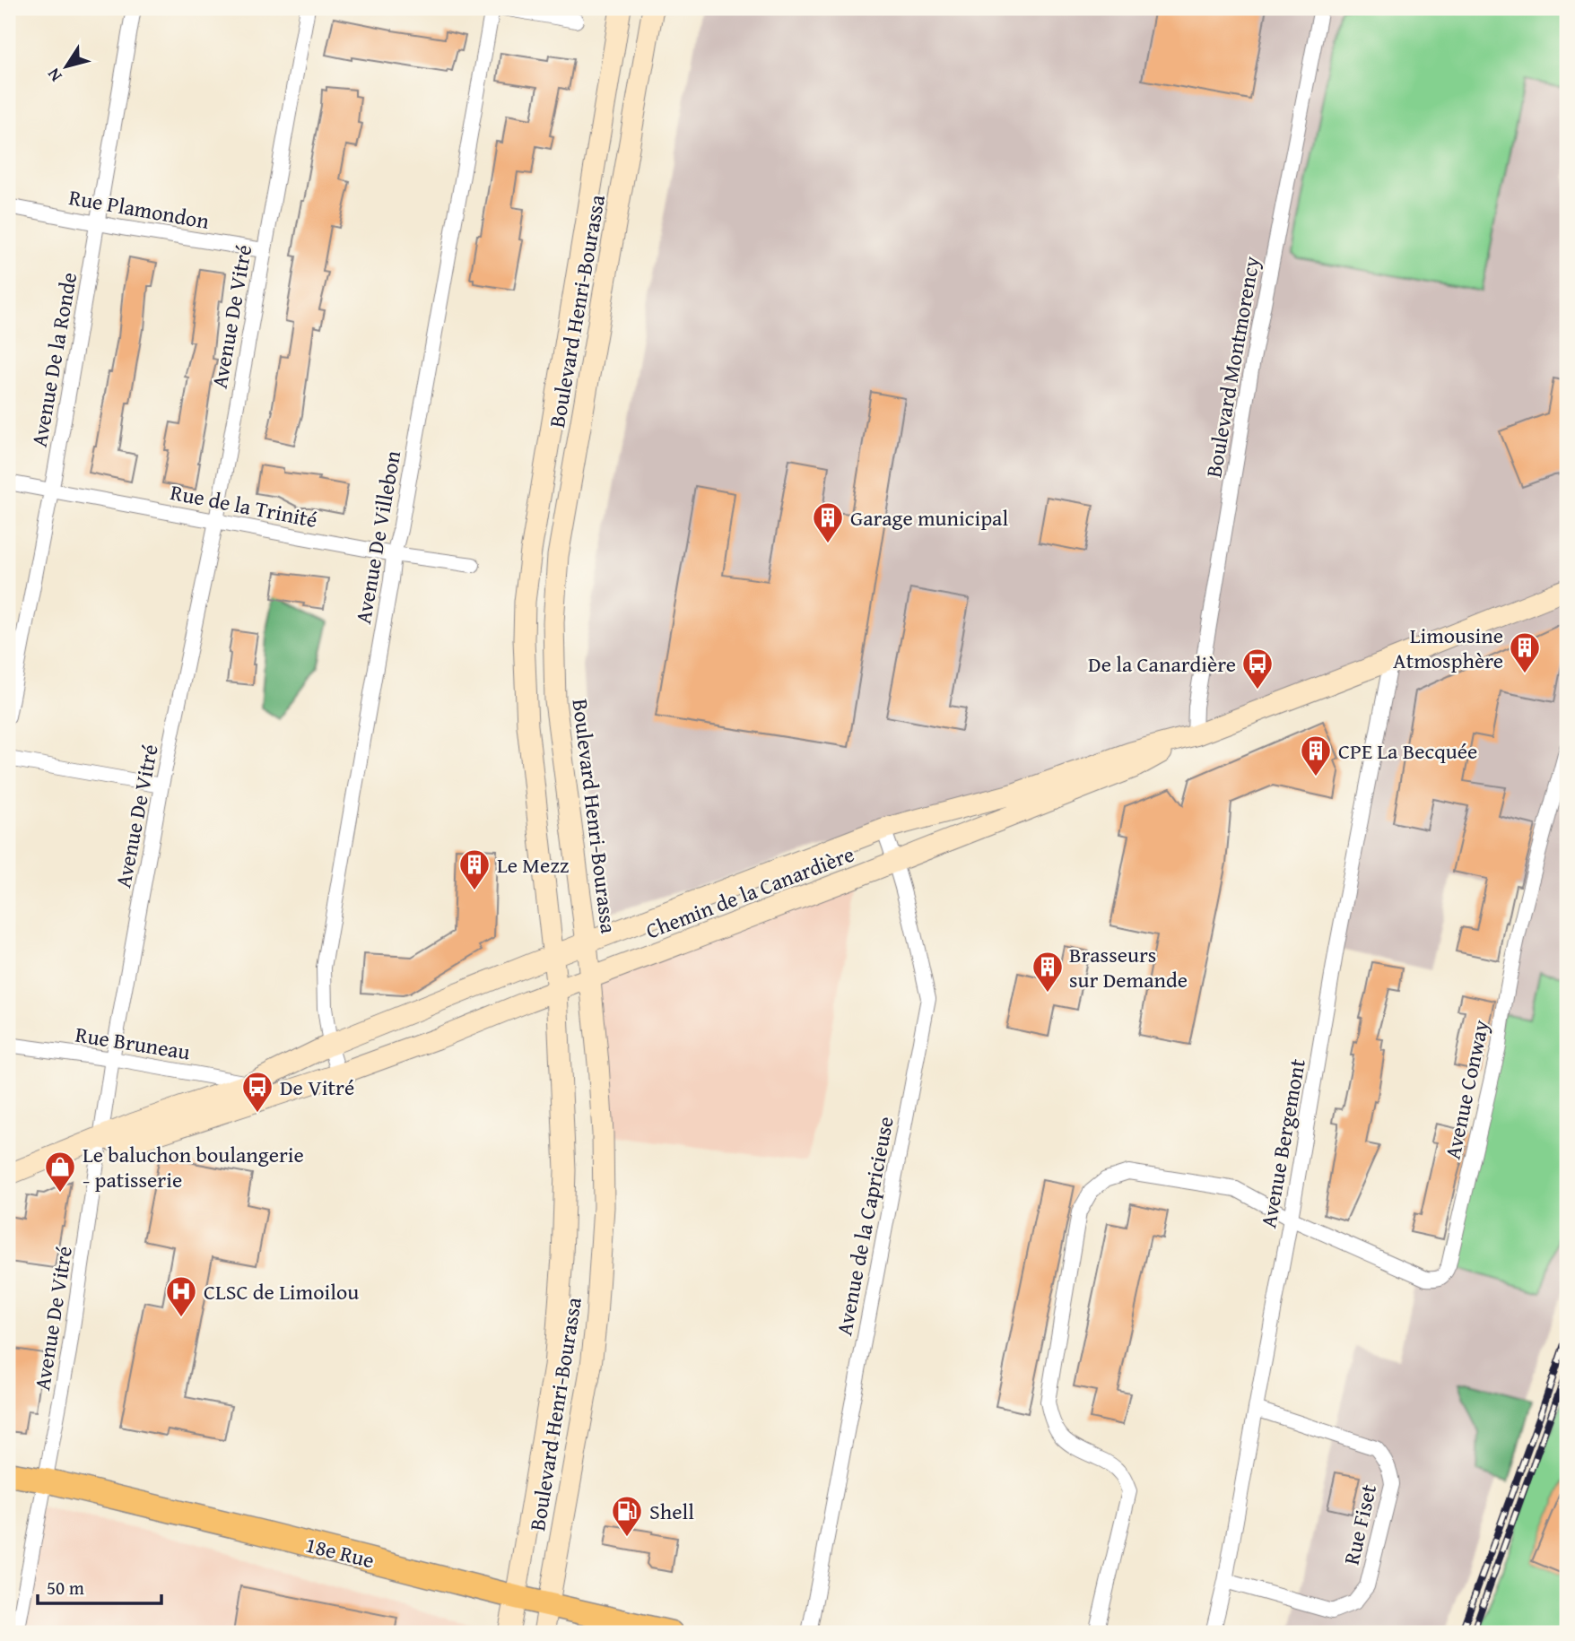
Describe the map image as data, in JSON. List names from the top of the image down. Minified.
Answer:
{"streets":{"main road":["Boulevard Henri-Bourassa","Chemin de la Canardière","18e Rue"],"street":["Rue Plamondon","Avenue De Vitré","Avenue De la Ronde","Boulevard Montmorency","Rue de la Trinité","Avenue De Villebon","Rue Bruneau","Avenue Conway","Avenue Bergemont","Avenue de la Capricieuse","Rue Fiset"]},"crossings":[["Rue Plamondon","Avenue De Vitré"],["Rue Plamondon","Avenue De la Ronde"],["Boulevard Henri-Bourassa","Chemin de la Canardière"],["Boulevard Henri-Bourassa","18e Rue"],["Avenue De Vitré","Rue de la Trinité"],["Avenue De Vitré","Chemin de la Canardière"],["Avenue De Vitré","Rue Bruneau"],["Avenue De Vitré","18e Rue"],["Avenue De la Ronde","Rue de la Trinité"],["Boulevard Montmorency","Chemin de la Canardière"],["Rue de la Trinité","Avenue De Villebon"],["Avenue De Villebon","Chemin de la Canardière"],["Chemin de la Canardière","Rue Bruneau"],["Chemin de la Canardière","Avenue Bergemont"],["Chemin de la Canardière","Avenue de la Capricieuse"],["Avenue Conway","Avenue Bergemont"],["Avenue Bergemont","Rue Fiset"]],"places":{"building":["Garage municipal","Limousine Atmosphère","CPE La Becquée","Le Mezz","Brasseurs sur Demande"],"bus stop":["De la Canardière","De Vitré"],"shop":["Le baluchon boulangerie - patisserie"],"hospital":["CLSC de Limoilou"],"fuel station":["Shell"]},"scale_bar":"50 m","north":"bottom left"}
